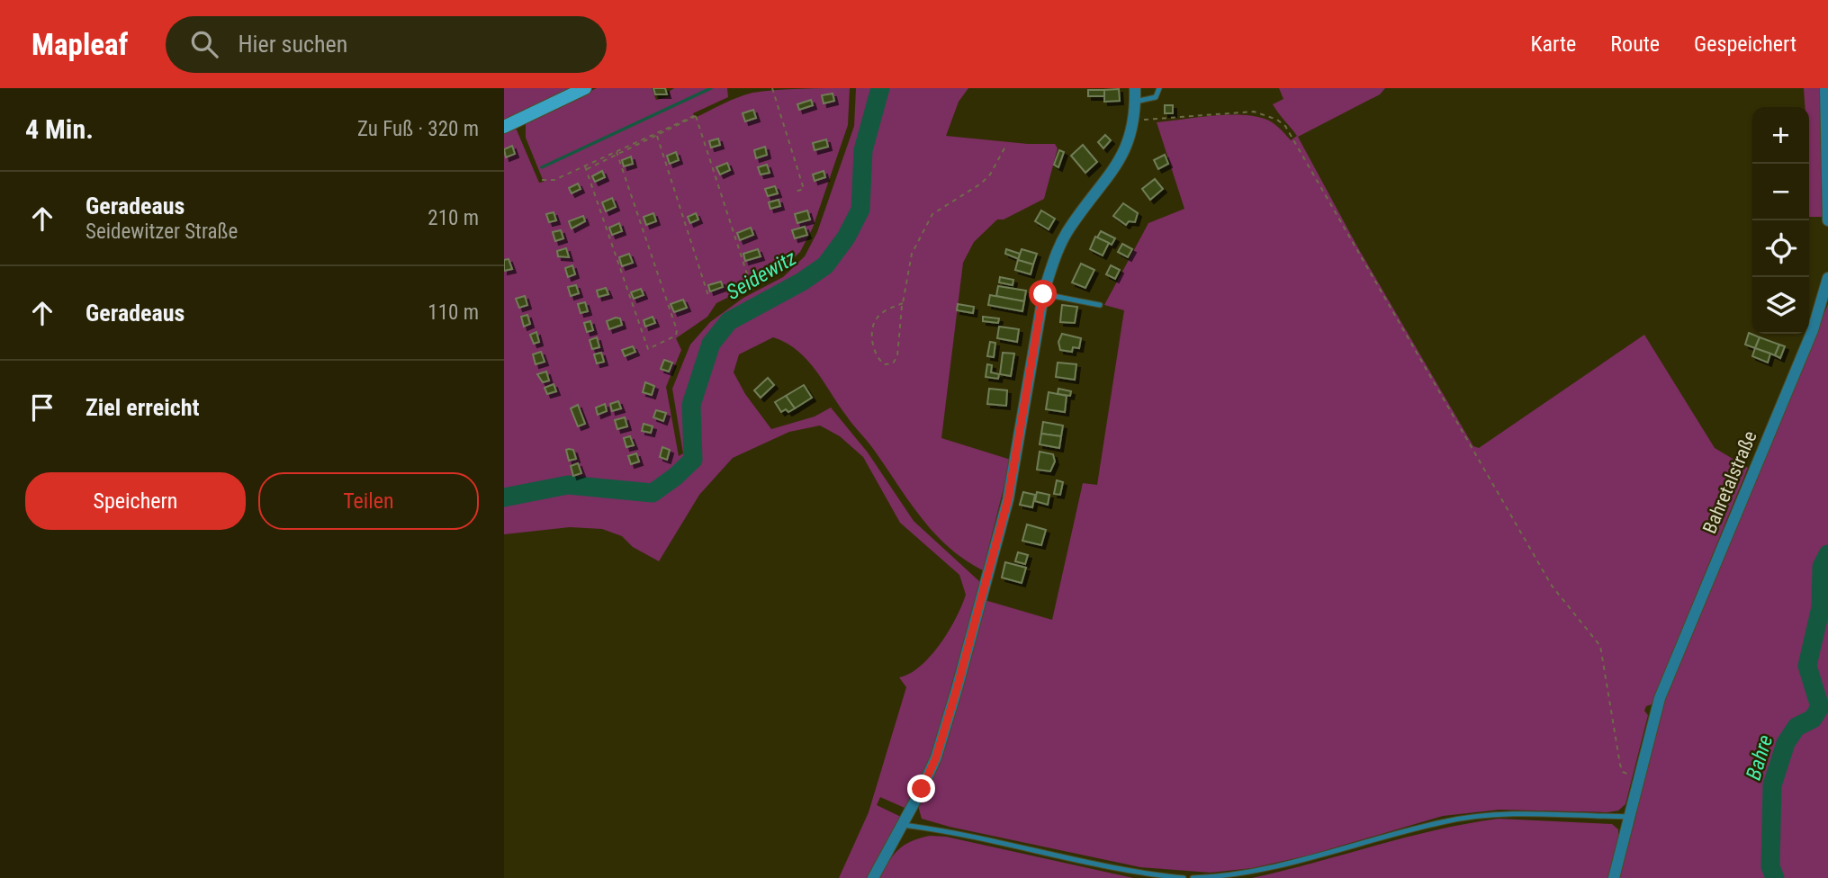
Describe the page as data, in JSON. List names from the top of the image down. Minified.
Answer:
{"streets":{"street":["Bahretalstraße"]},"water":["Seidewitz","Bahre"],"page":{"header":"Mapleaf","search":"Hier suchen","nav":["Karte","Route","Gespeichert"],"heading":["4 Min.","Zu Fuß · 320 m"],"map_buttons":["+","−"],"list":[["Geradeaus","Seidewitzer Straße","210 m"],["Geradeaus","110 m"],"Ziel erreicht"],"buttons":["Speichern","Teilen"]}}
